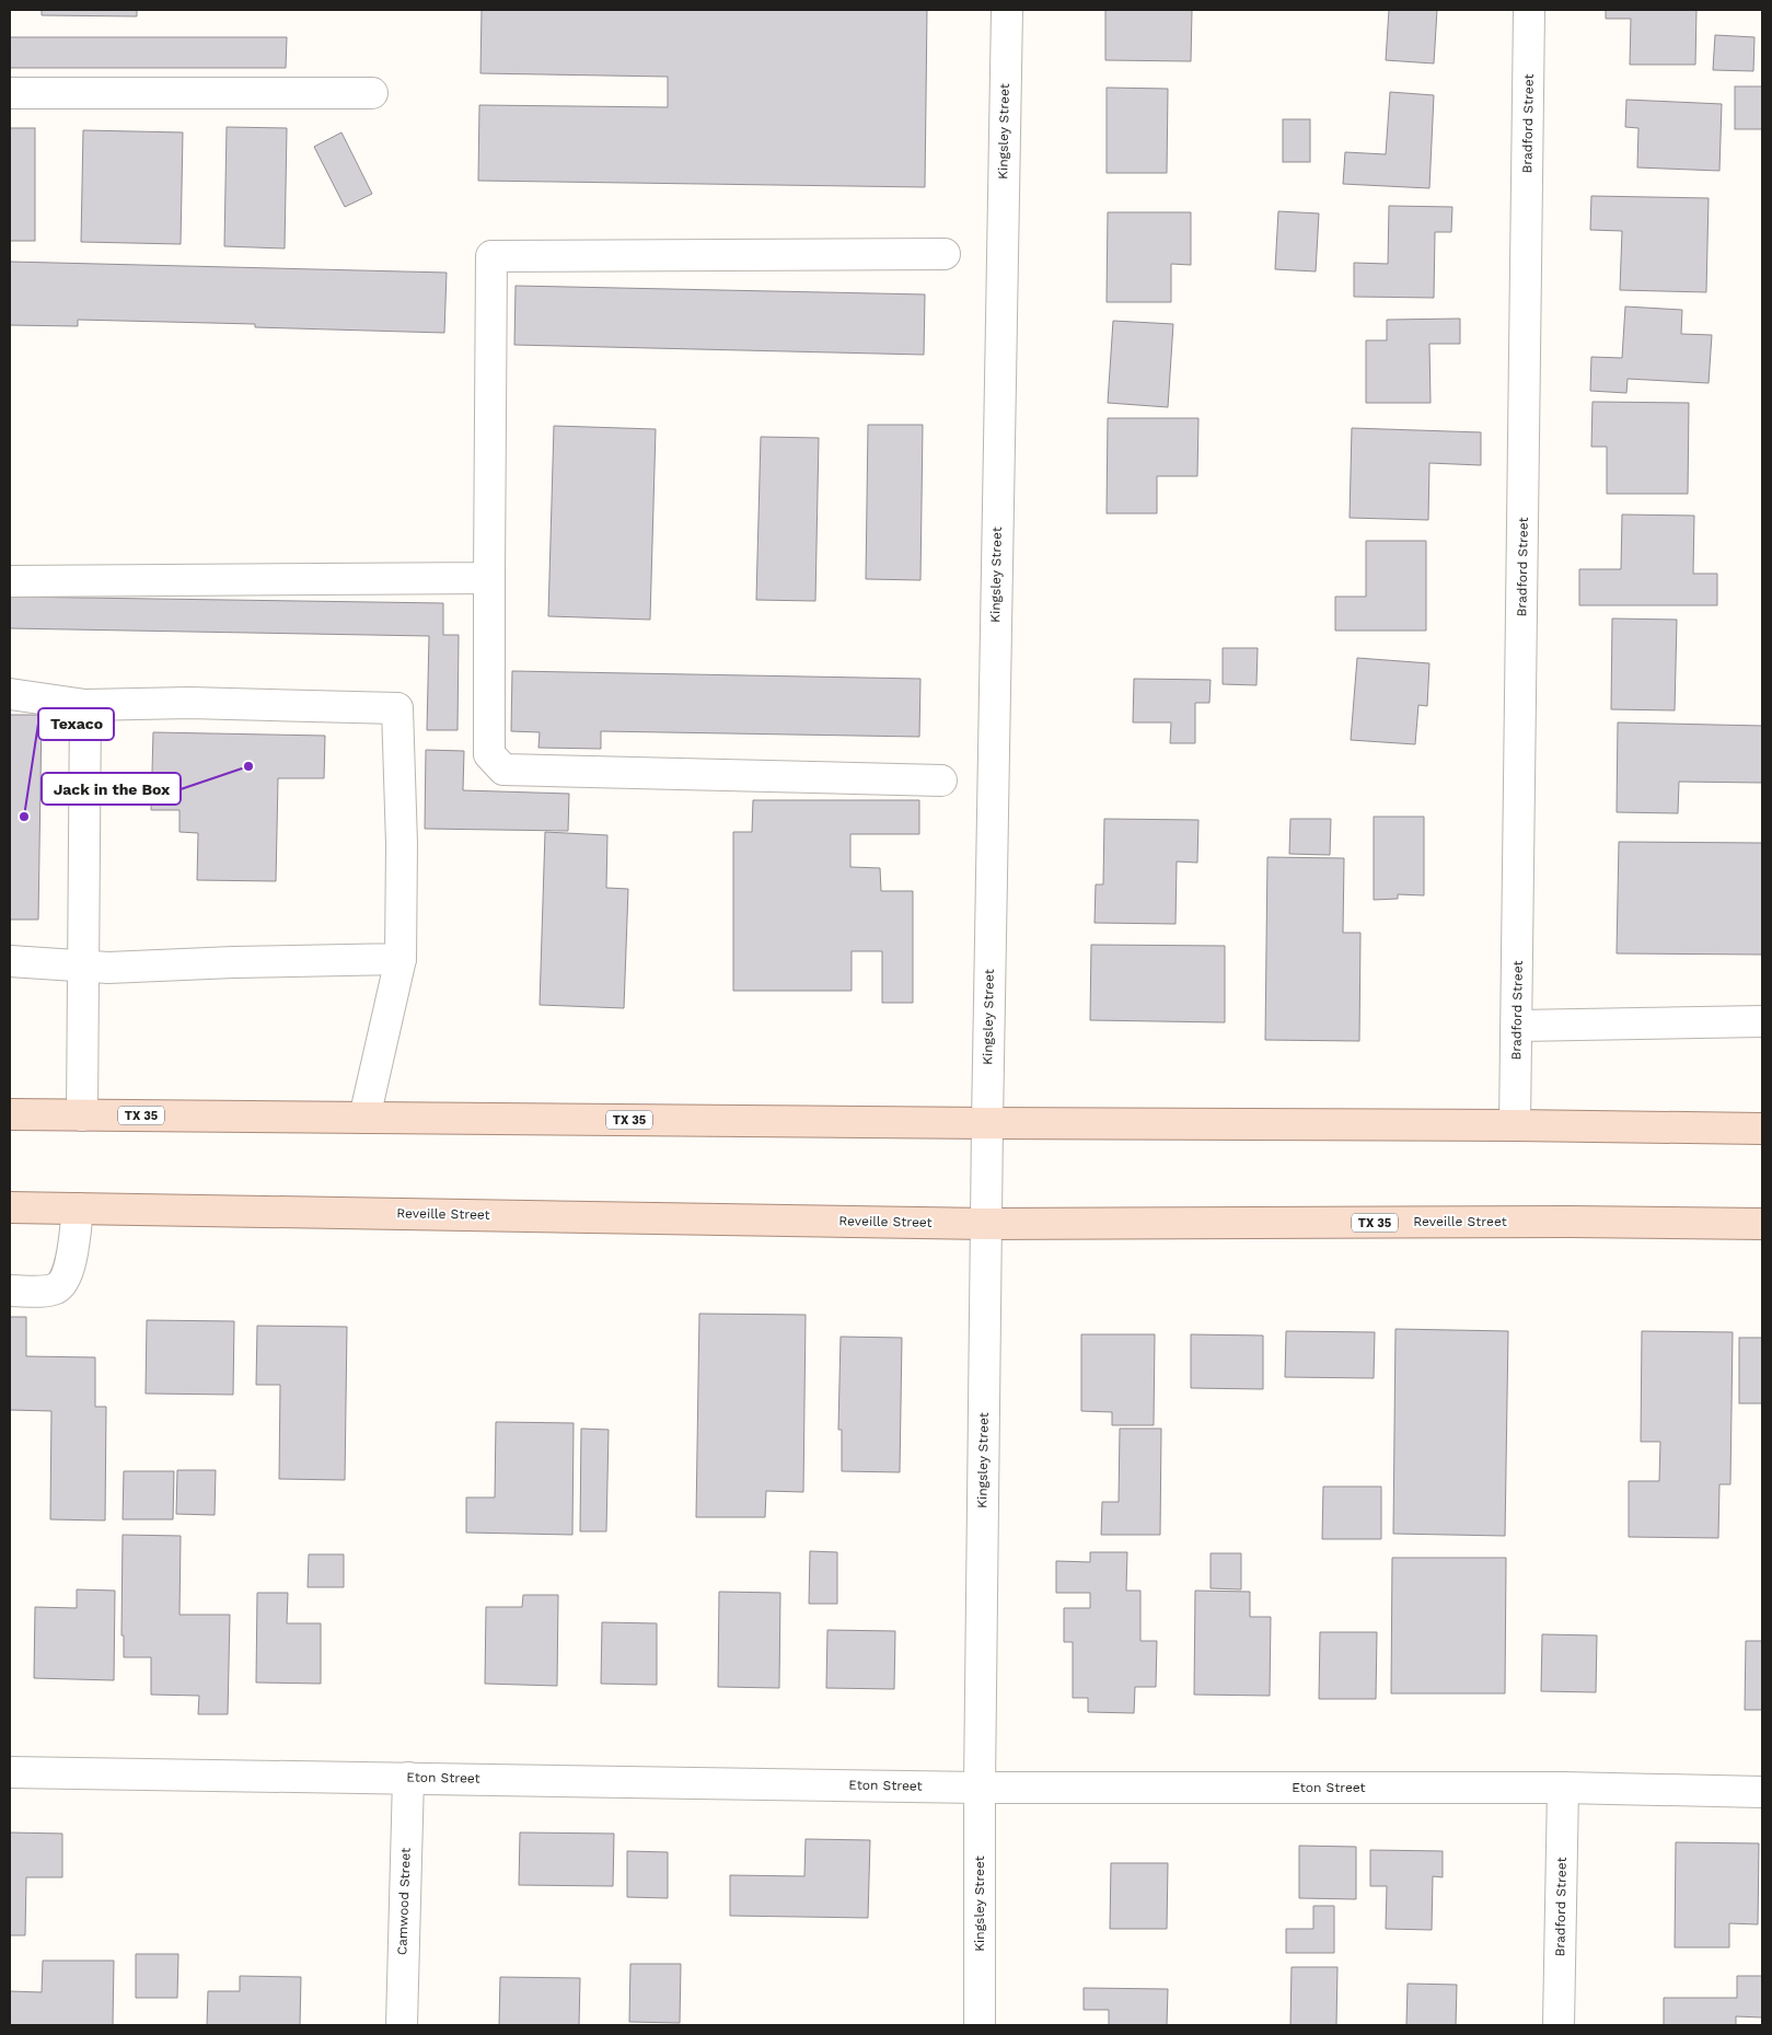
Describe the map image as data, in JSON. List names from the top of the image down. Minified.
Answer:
{"streets":{"main road":["TX 35","Reveille Street"],"street":["Bradford Street","Kingsley Street","Eton Street","Camwood Street"]},"crossings":[["Bradford Street","TX 35"],["Bradford Street","Eton Street"],["Kingsley Street","TX 35"],["Kingsley Street","Reveille Street"],["Kingsley Street","Eton Street"],["Eton Street","Camwood Street"]],"places":["Jack in the Box","Texaco"]}
